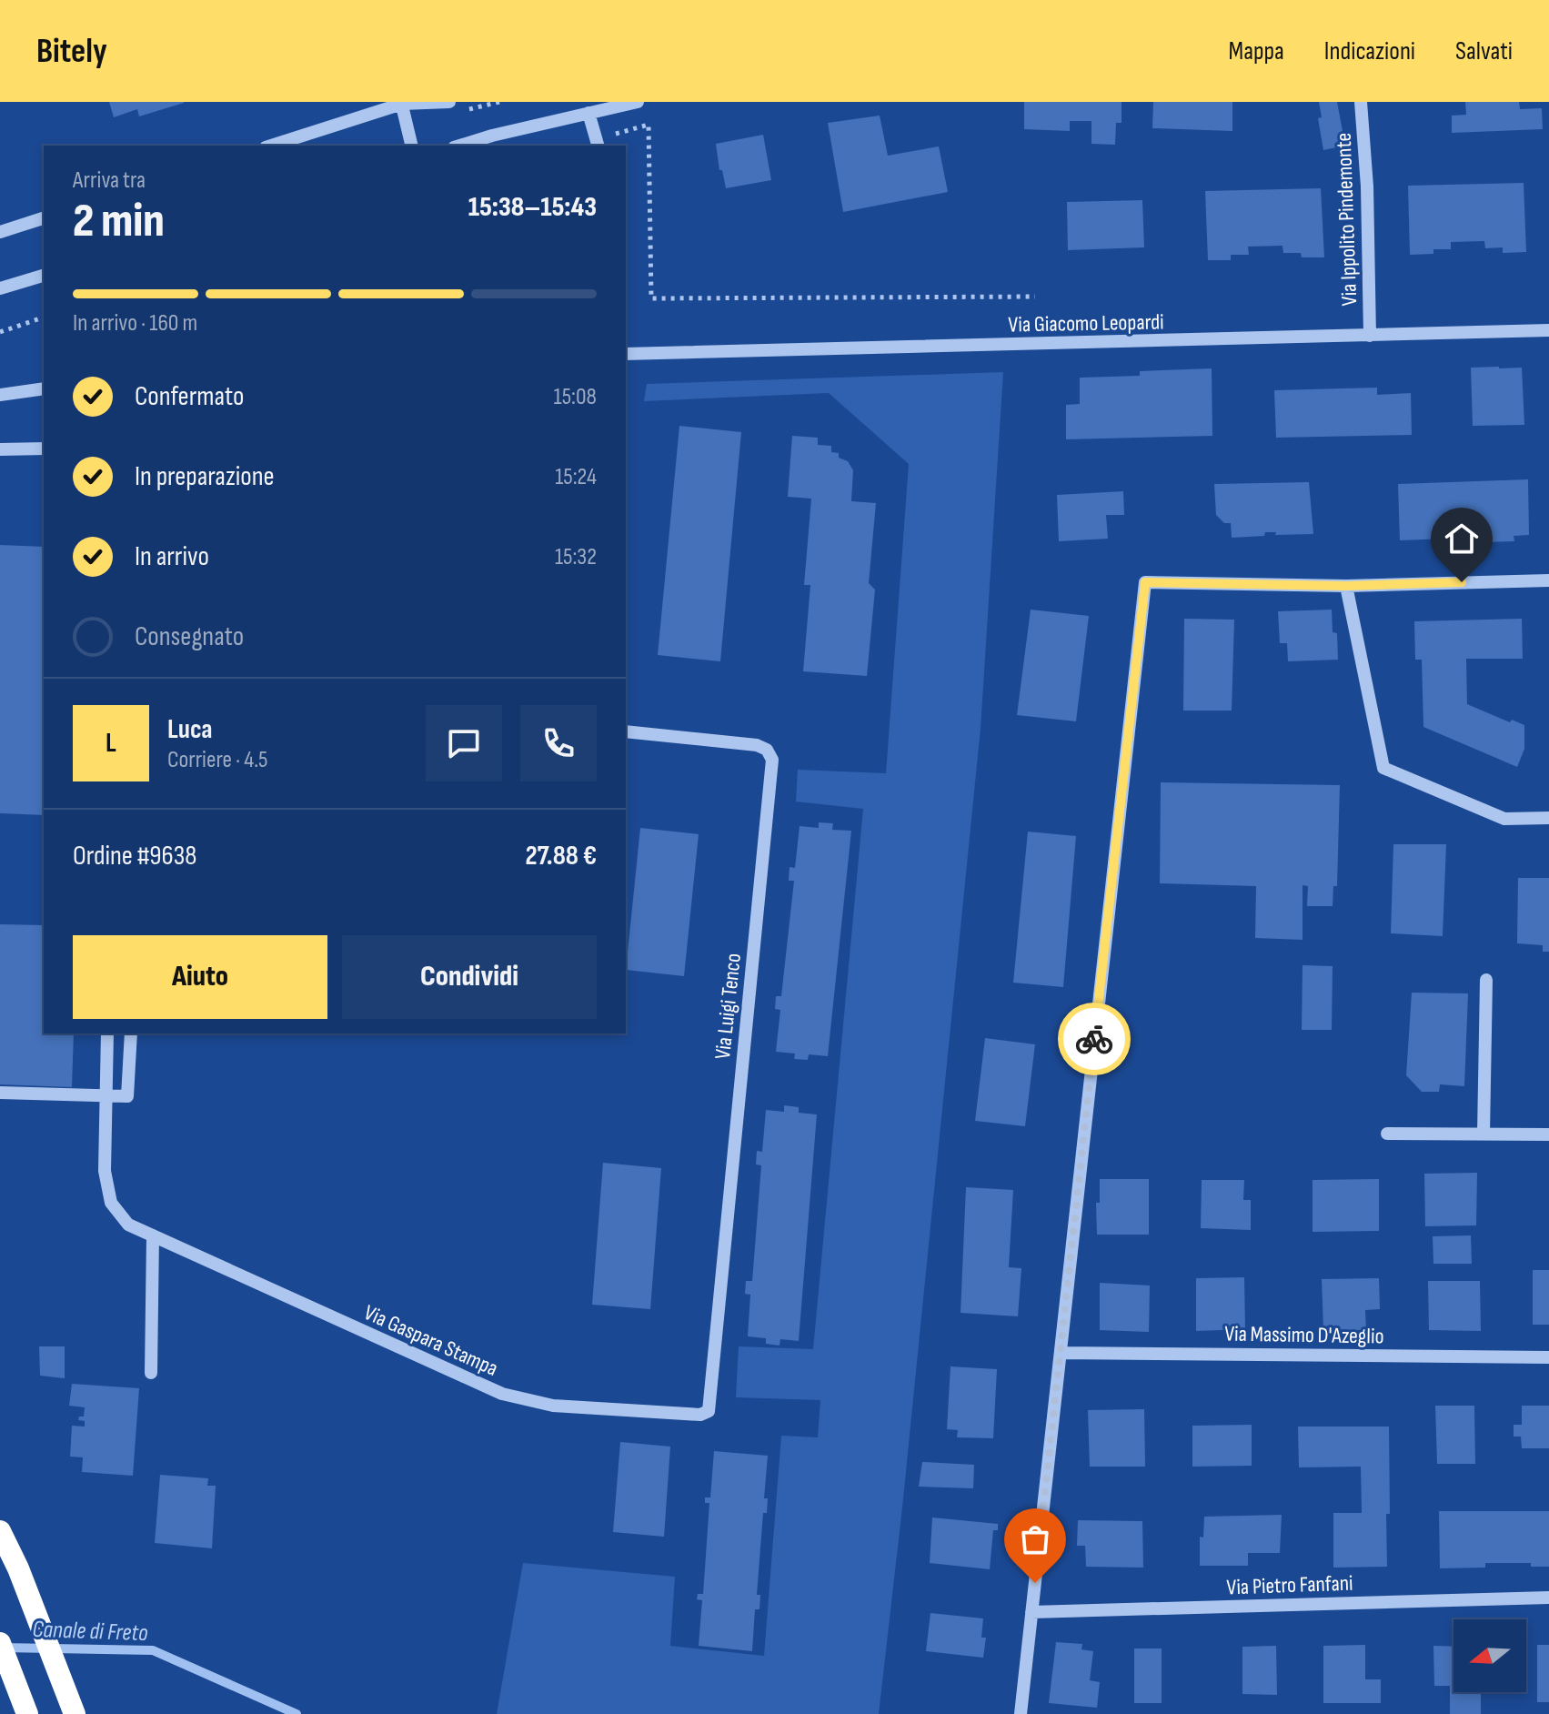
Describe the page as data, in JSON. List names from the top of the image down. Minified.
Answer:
{"streets":{"street":["Via Ippolito Pindemonte","Via Giacomo Leopardi","Via Luigi Tenco","Via Massimo D'Azeglio","Via Gaspara Stampa","Via Pietro Fanfani"]},"crossings":[["Via Ippolito Pindemonte","Via Giacomo Leopardi"],["Via Luigi Tenco","Via Gaspara Stampa"]],"water":["Canale di Freto"],"north":"left","page":{"header":"Bitely","nav":["Mappa","Indicazioni","Salvati"],"heading":["2 min","Arriva tra","15:38–15:43"],"panel":["Luca","Corriere · 4.5","Ordine #9638","27.88 €"],"bar":"In arrivo · 160 m","list":[["Confermato","15:08"],["In preparazione","15:24"],["In arrivo","15:32"],"Consegnato"],"round":"L","buttons":["Aiuto","Condividi"]}}
